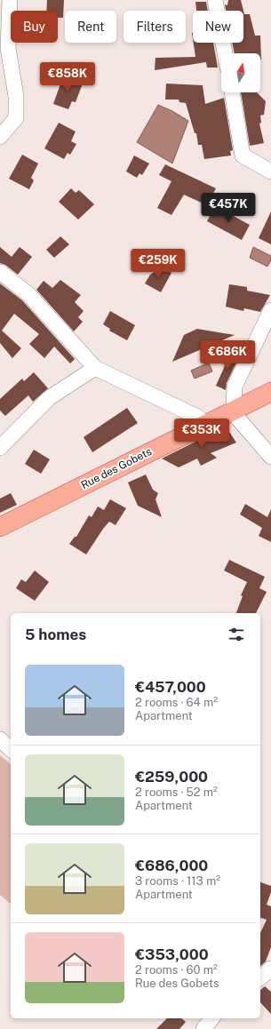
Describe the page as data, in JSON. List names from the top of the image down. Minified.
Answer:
{"streets":{"main road":["Rue des Gobets"]},"north":"top","page":{"chip":["Buy","Rent","Filters","New"],"price":["€858K","€457K","€259K","€686K","€353K"],"heading":"5 homes","list":[{"name":"€457,000","note":"2 rooms · 64 m² · Apartment"},{"name":"€259,000","note":"2 rooms · 52 m² · Apartment"},{"name":"€686,000","note":"3 rooms · 113 m² · Apartment"},{"name":"€353,000","note":"2 rooms · 60 m² · Rue des Gobets"}]}}
